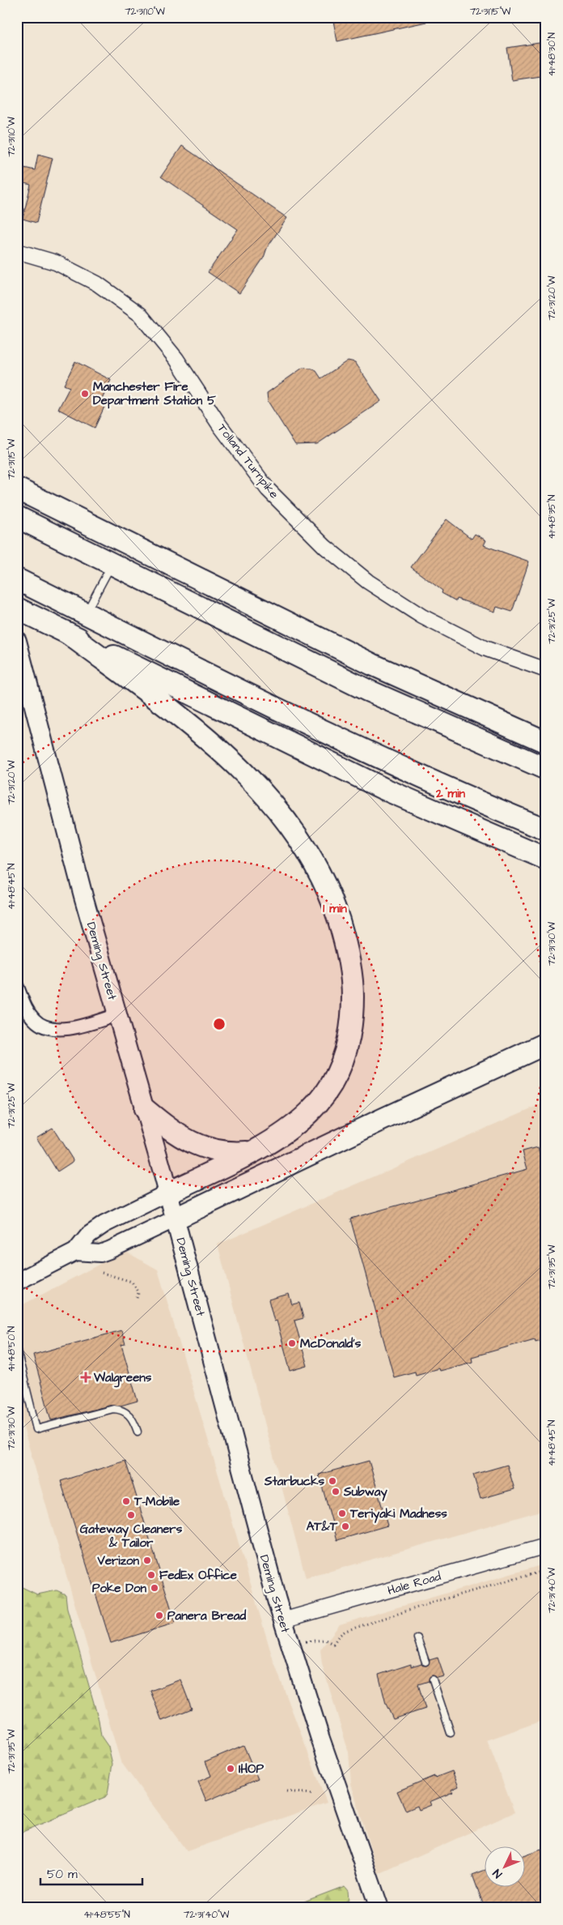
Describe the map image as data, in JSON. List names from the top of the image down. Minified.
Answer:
{"streets":{"main road":["Deming Street"],"street":["Tolland Turnpike","Hale Road"]},"crossings":[["Deming Street","Hale Road"]],"places":{"other":["Manchester Fire Department Station 5","McDonald's","Starbucks","Subway","T-Mobile","Teriyaki Madness","Gateway Cleaners & Tailor","AT&T","Verizon","FedEx Office","Poke Don","Panera Bread","IHOP"],"health":["Walgreens"]},"scale_bar":"50 m","north":"bottom left","coordinates":["72°31'10\"W","72°31'15\"W","41°48'30\"N","72°31'20\"W","41°48'35\"N","72°31'25\"W","41°48'45\"N","72°31'30\"W","72°31'35\"W","41°48'50\"N","72°31'40\"W","41°48'55\"N"],"rings":["2 min","1 min"]}
